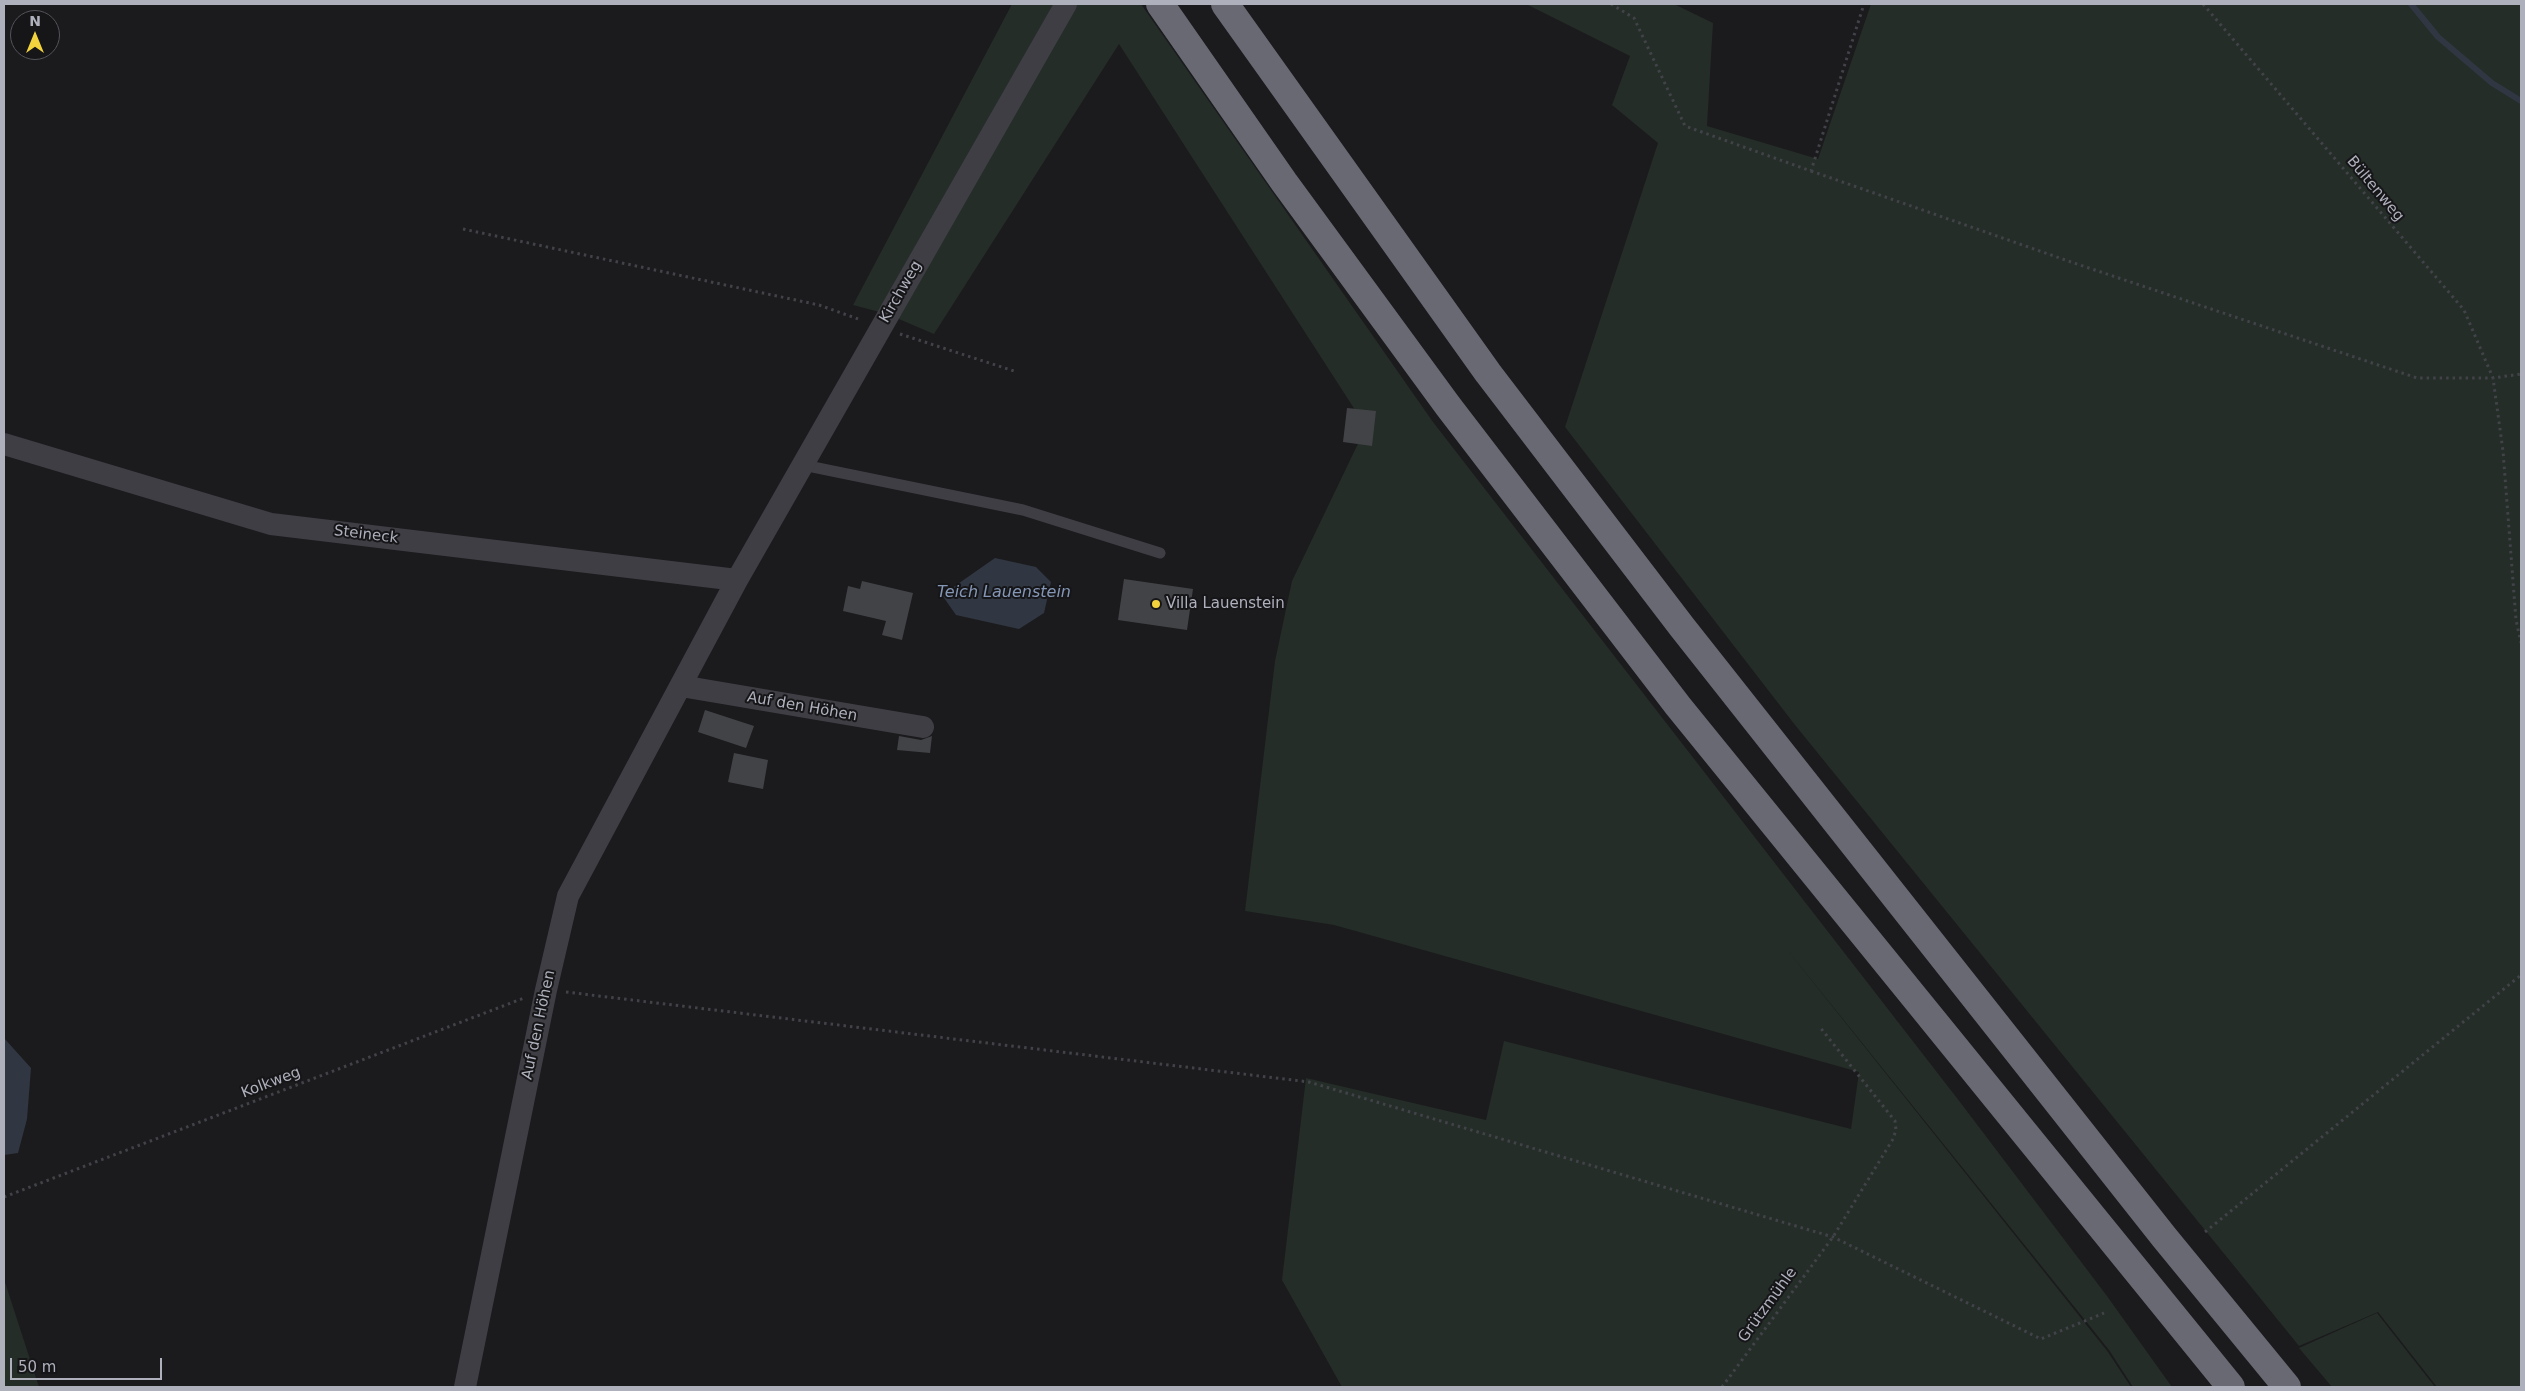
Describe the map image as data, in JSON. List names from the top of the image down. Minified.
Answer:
{"streets":{"street":["Kirchweg","Steineck","Auf den Höhen"],"path":["Bültenweg","Kolkweg","Grützmühle"]},"crossings":[["Kirchweg","Steineck"],["Kirchweg","Auf den Höhen"],["Steineck","Auf den Höhen"],["Auf den Höhen","Kolkweg"]],"water":["Teich Lauenstein"],"places":["Villa Lauenstein"],"scale_bar":"50 m","north":"top"}
